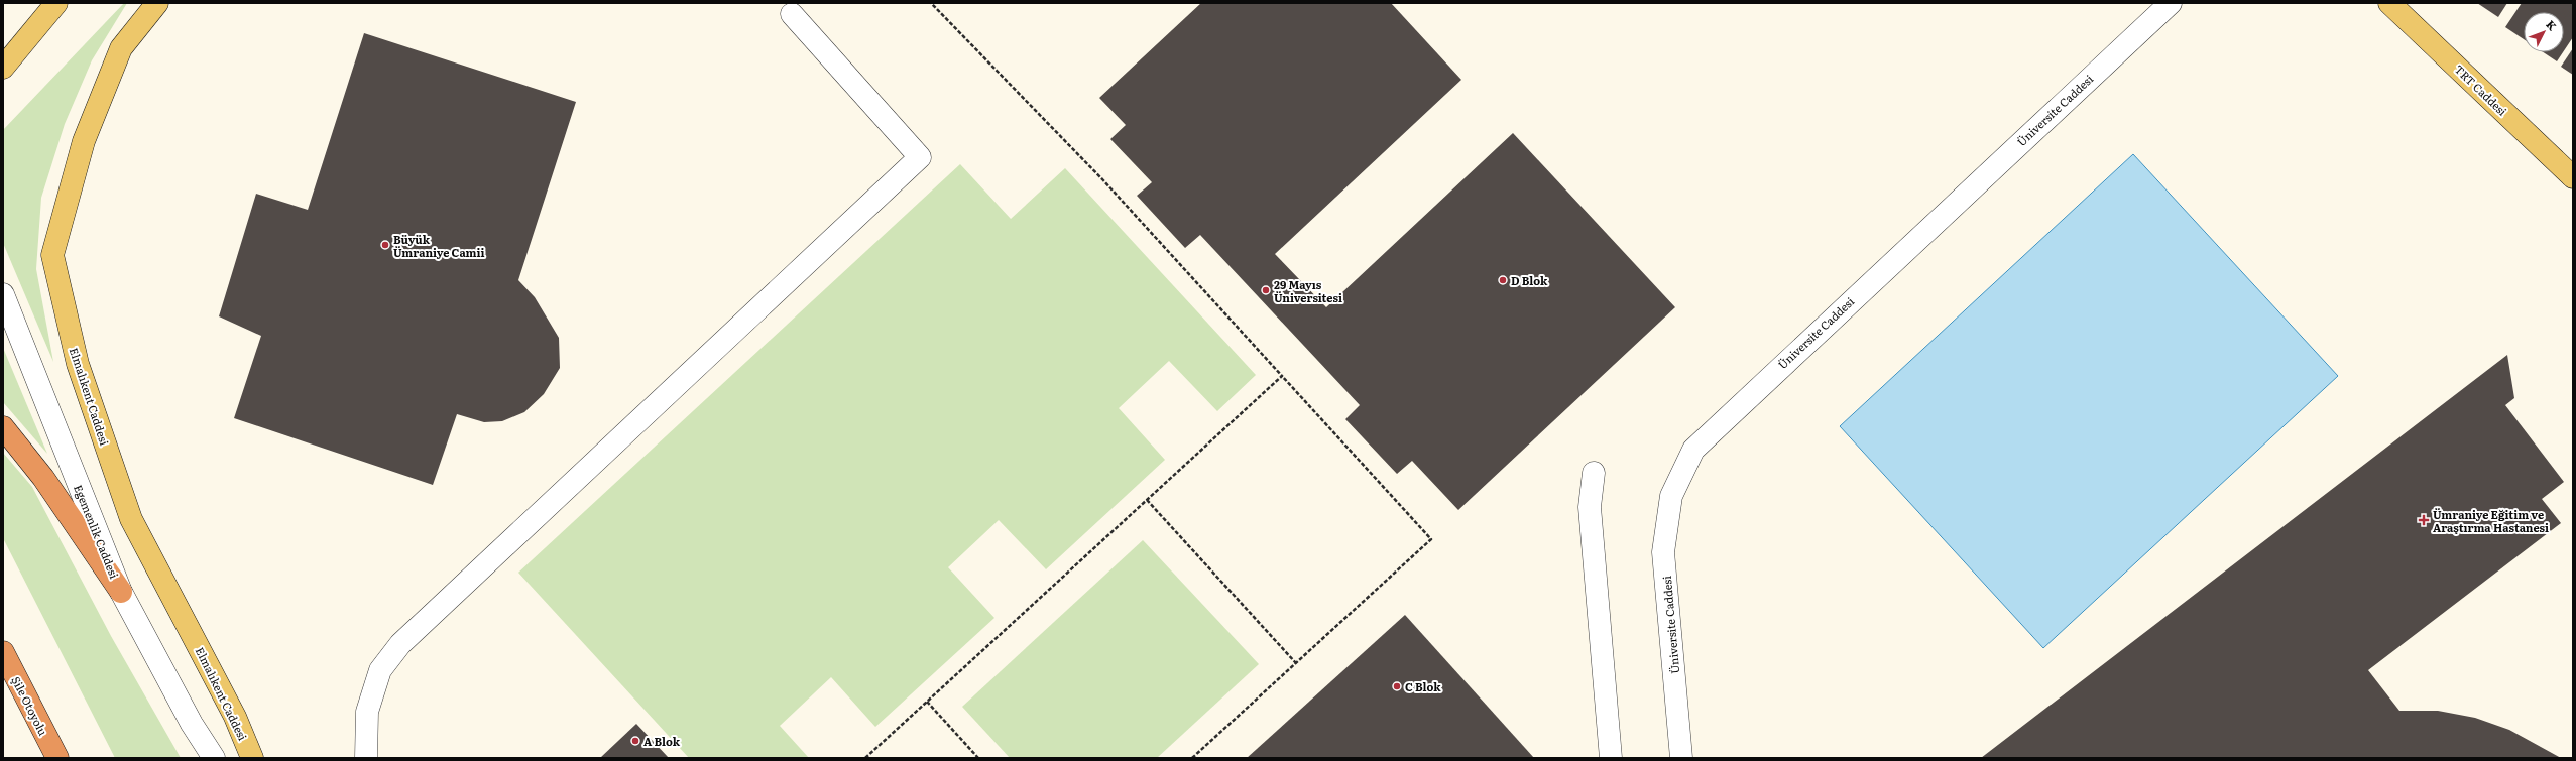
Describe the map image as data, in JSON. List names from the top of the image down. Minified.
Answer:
{"streets":{"highway":["Şile Otoyolu"],"main road":["TRT Caddesi","Elmalıkent Caddesi"],"street":["Üniversite Caddesi","Egemenlik Caddesi"]},"places":{"other":["Büyük Ümraniye Camii","D Blok","29 Mayıs Üniversitesi","C Blok","A Blok"],"health":["Ümraniye Eğitim ve Araştırma Hastanesi"]},"north":"top right"}
